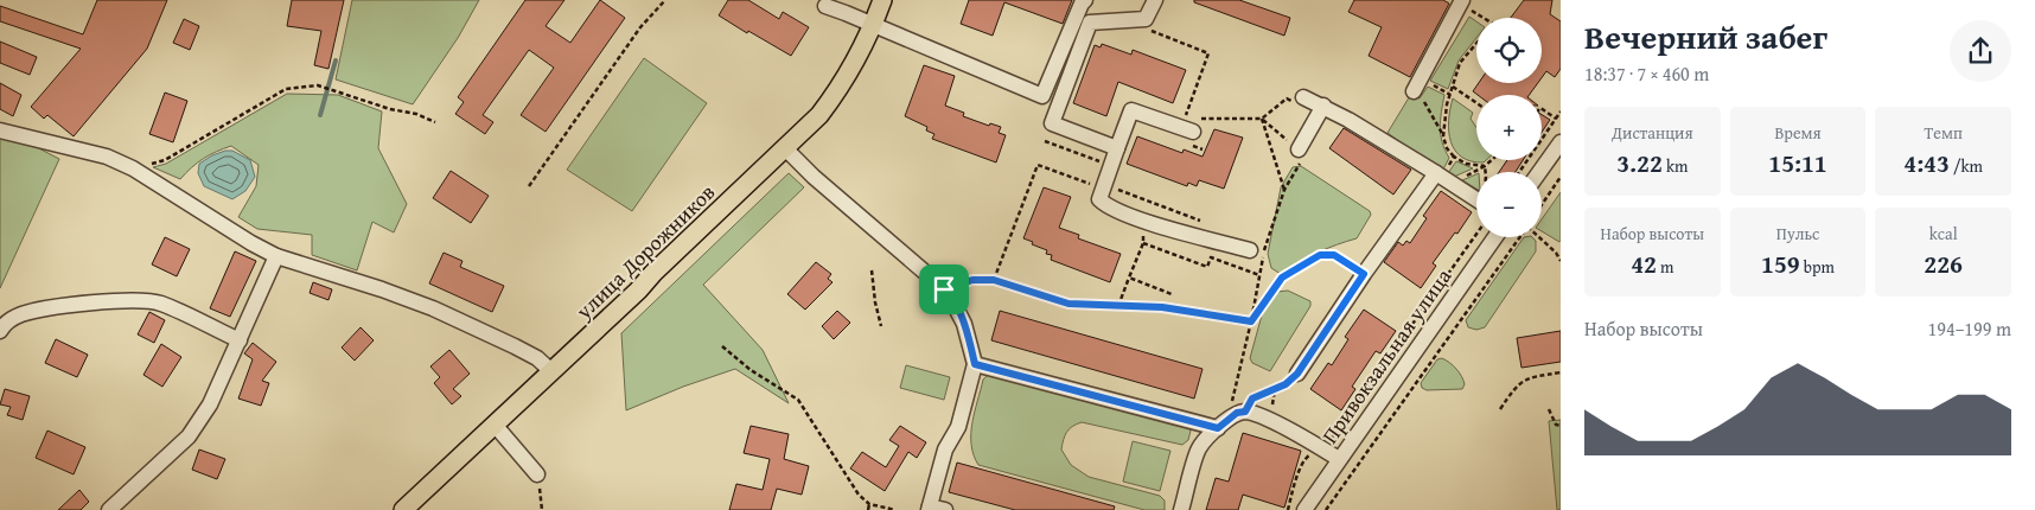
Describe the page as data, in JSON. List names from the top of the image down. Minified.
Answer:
{"streets":{"main road":["улица Дорожников"],"street":["Привокзальная улица"]},"page":{"heading":["Вечерний забег","18:37 · 7 × 460 m"],"map_buttons":["+","−"],"stats":[["Дистанция","3.22 km"],["Время","15:11"],["Темп","4:43 /km"],["Набор высоты","42 m"],["Пульс","159 bpm"],["kcal","226"]],"chart":["Набор высоты","194–199 m"]}}
